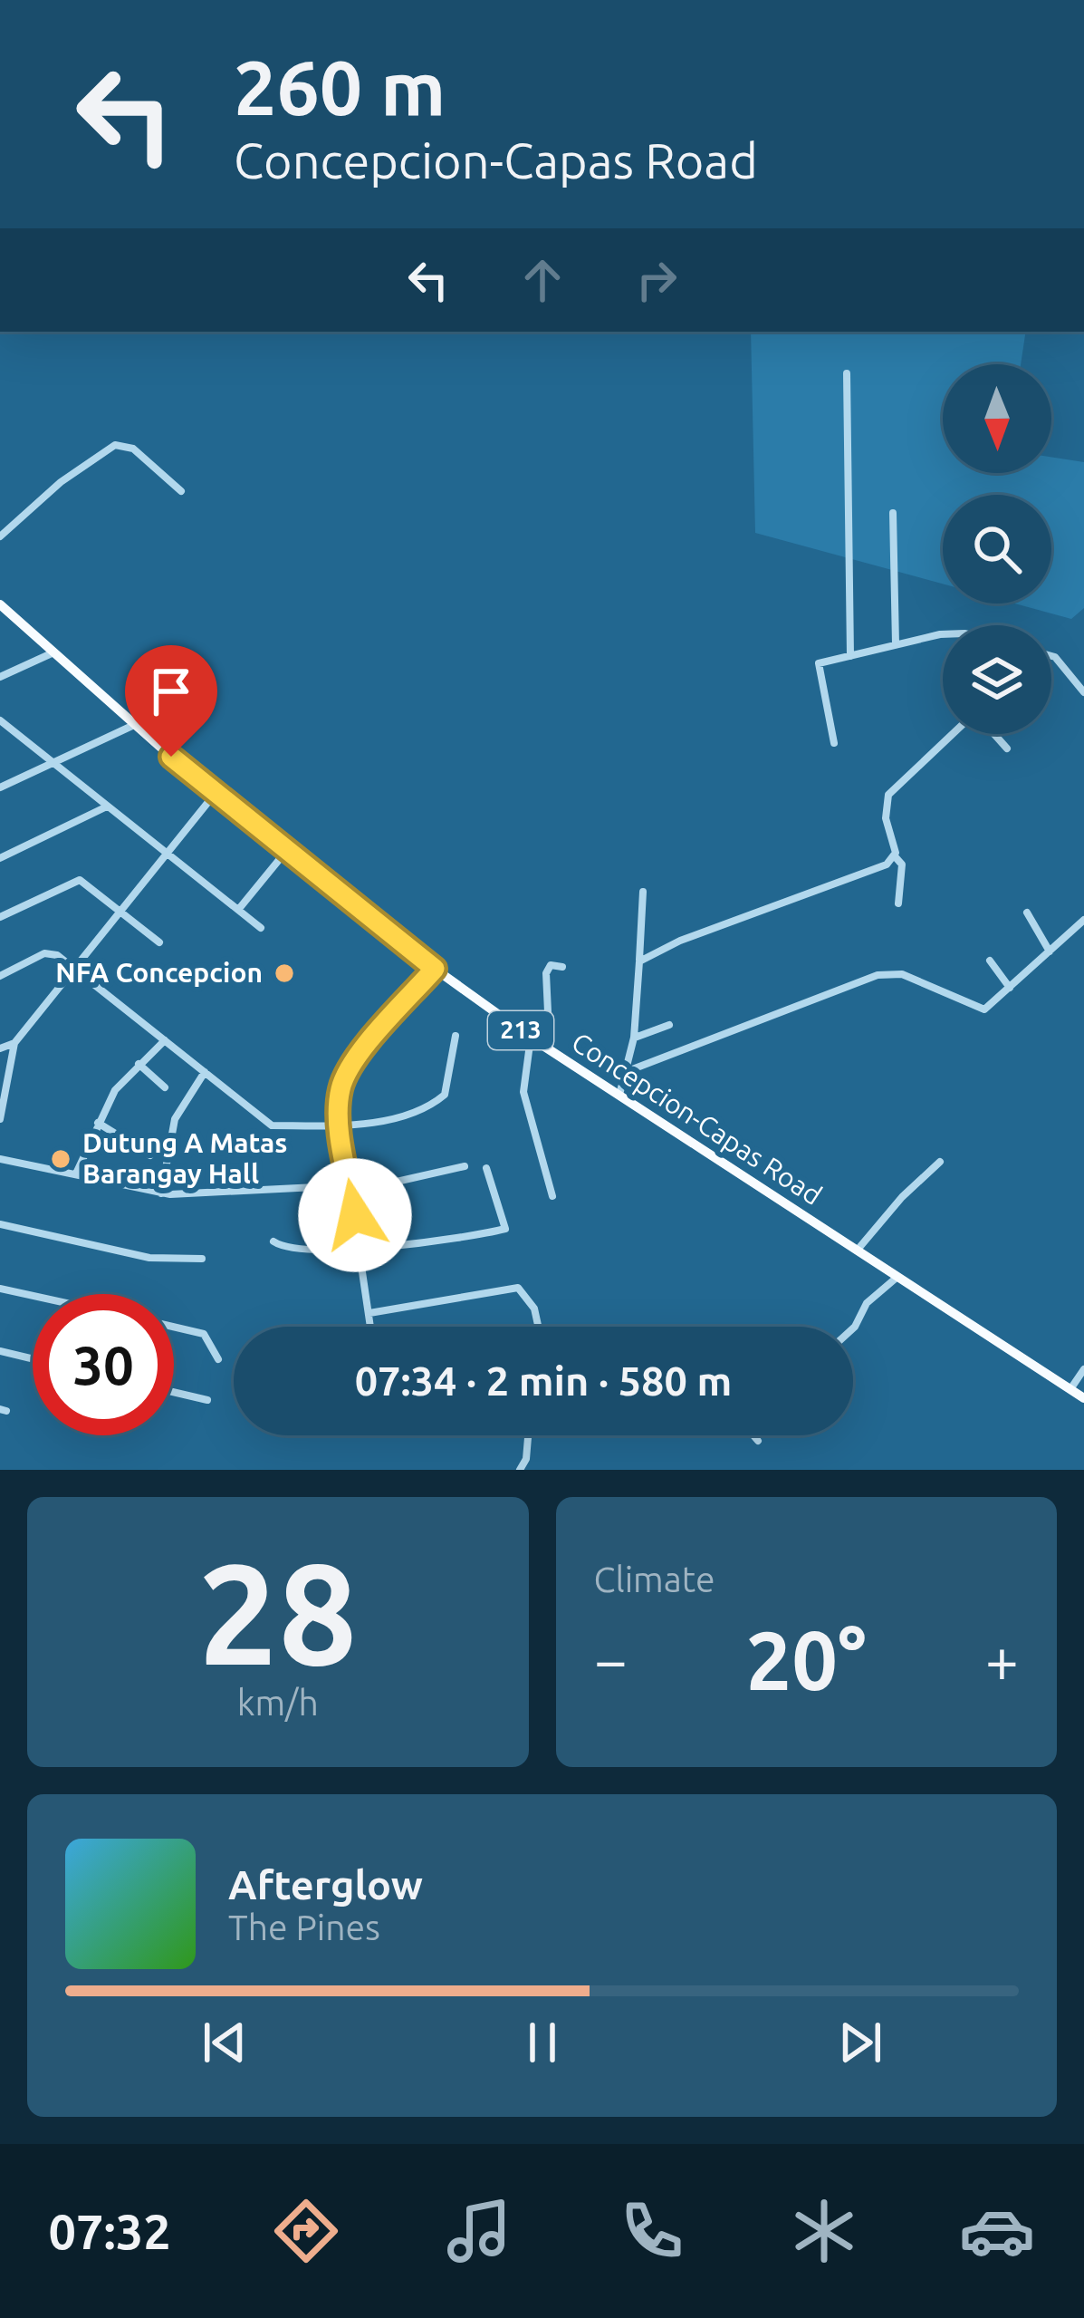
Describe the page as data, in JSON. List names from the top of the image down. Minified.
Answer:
{"streets":{"main road":["213","Concepcion-Capas Road"]},"places":["NFA Concepcion","Dutung A Matas Barangay Hall"],"north":"bottom","page":{"turn":["260 m","Concepcion-Capas Road"],"limit":"30","trip":"07:34 · 2 min · 580 m","tile":[["28","km/h"],"Climate"],"heat":["−","20°","+"],"song":["Afterglow","The Pines"],"tabs":"07:32"}}
